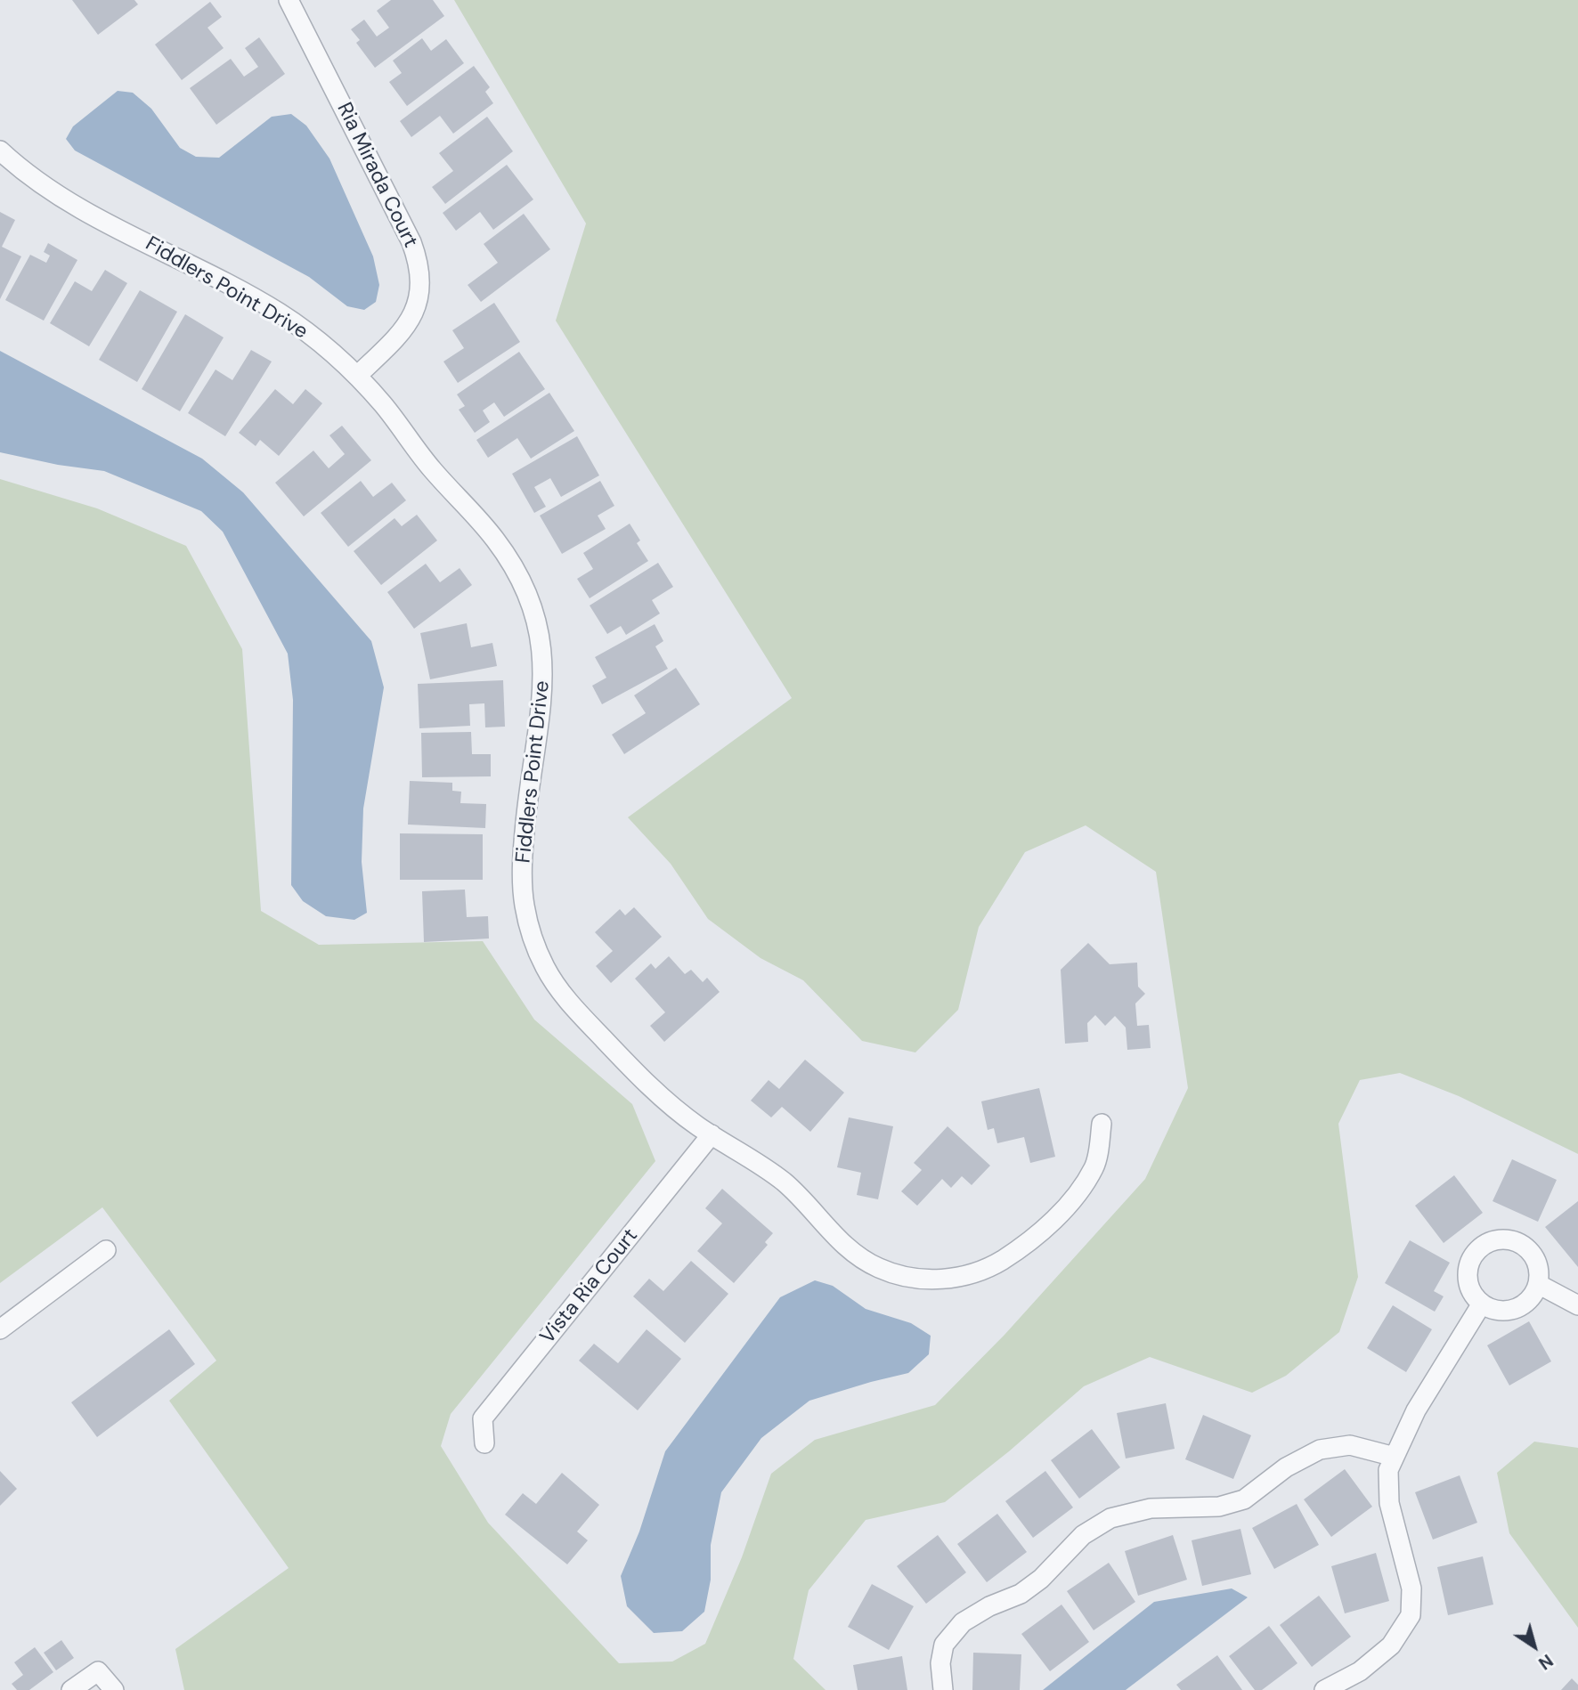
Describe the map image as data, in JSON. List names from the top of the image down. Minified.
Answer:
{"streets":{"street":["Ria Mirada Court","Fiddlers Point Drive","Vista Ria Court"]},"crossings":[["Ria Mirada Court","Fiddlers Point Drive"],["Fiddlers Point Drive","Vista Ria Court"]],"north":"bottom right"}
